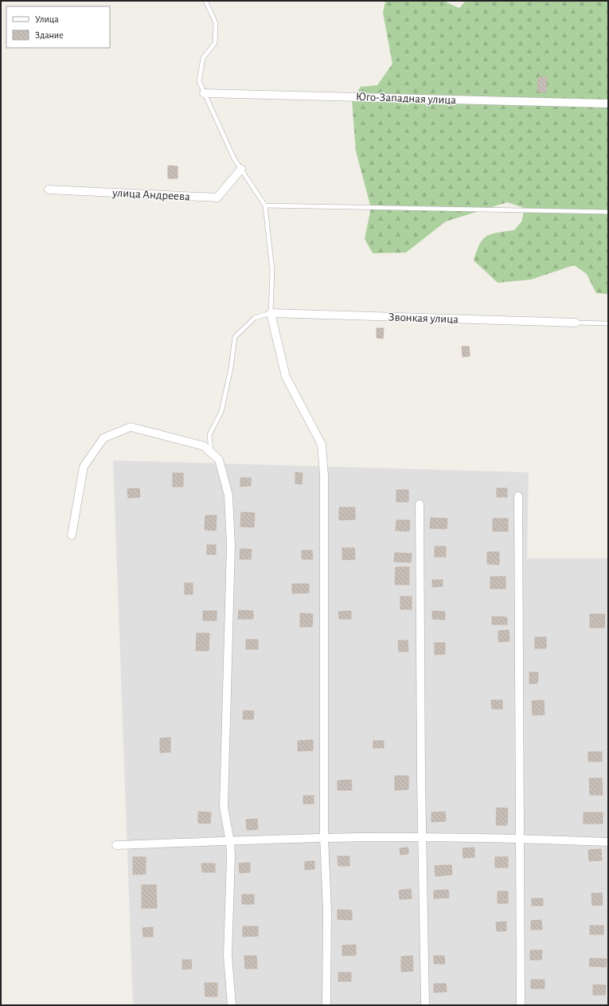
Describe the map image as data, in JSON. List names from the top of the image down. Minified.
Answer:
{"streets":{"street":["Юго-Западная улица","улица Андреева","Звонкая улица"]},"legend":["Улица","Здание"]}
